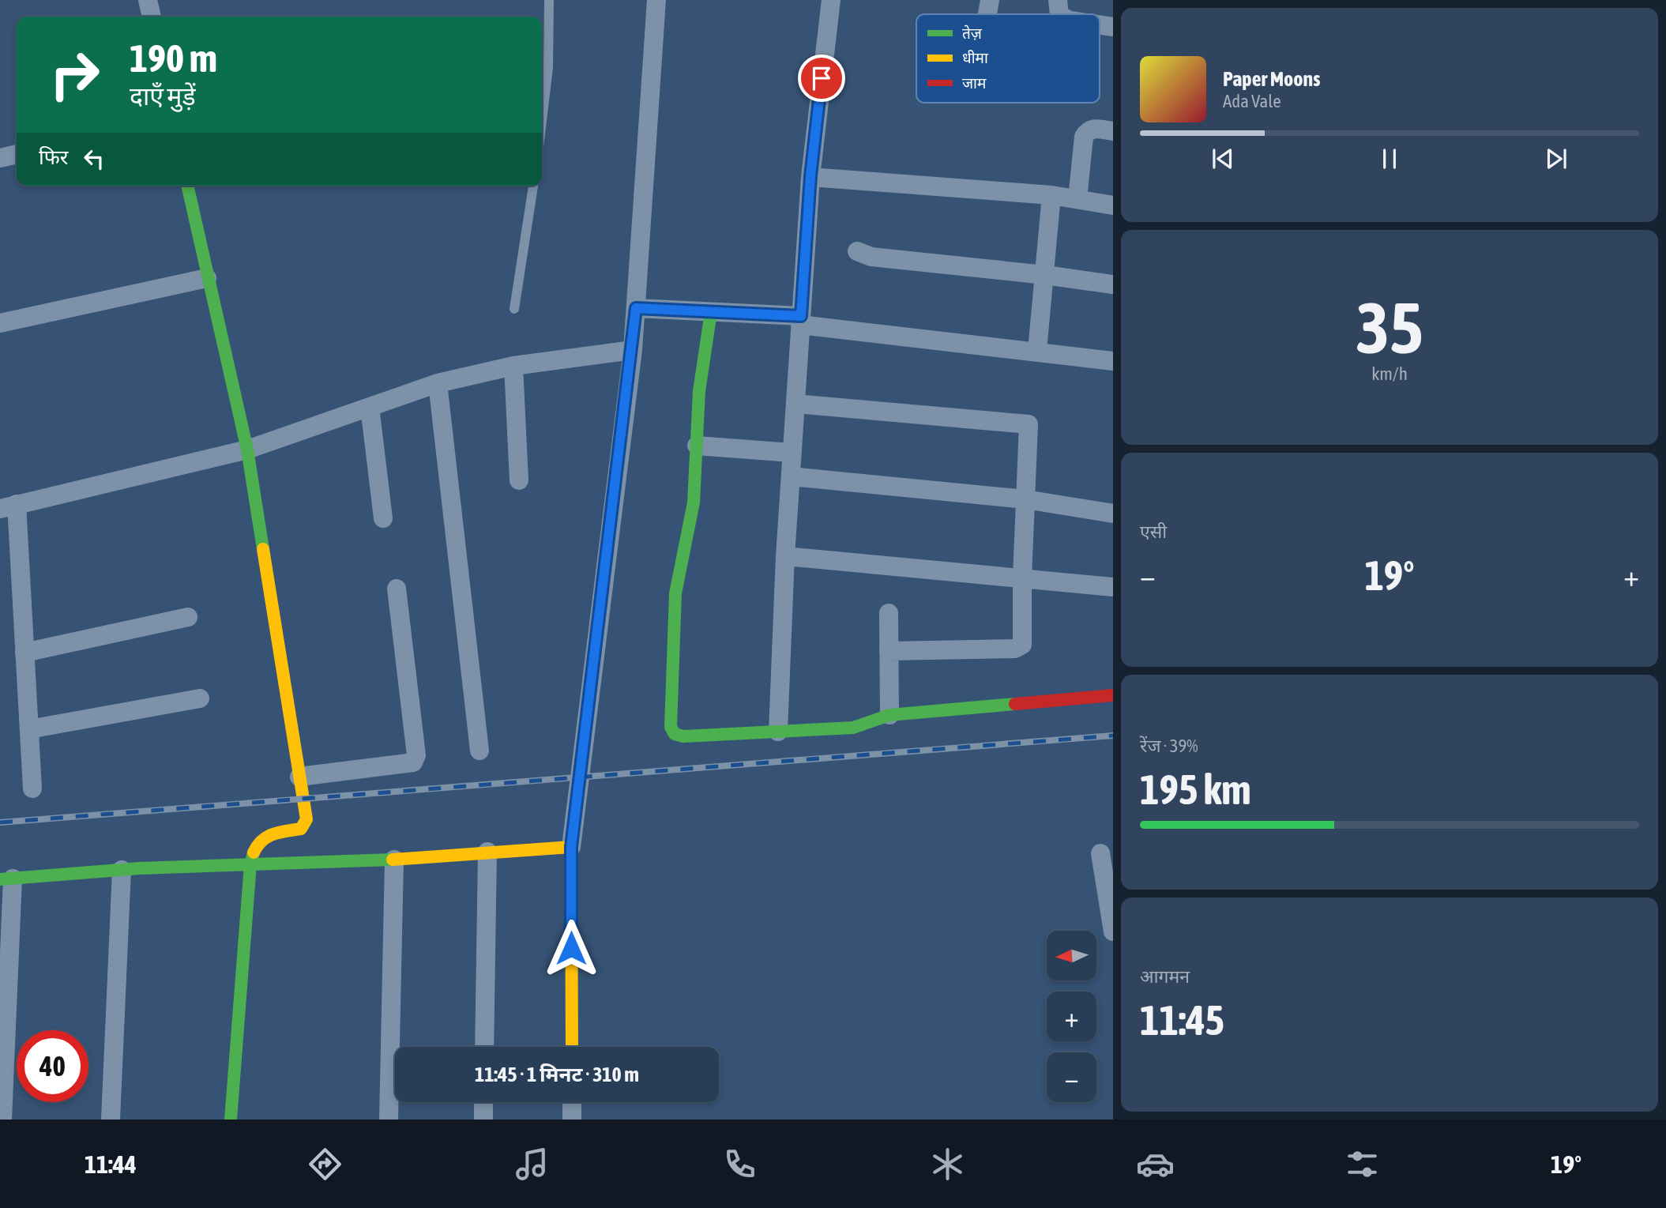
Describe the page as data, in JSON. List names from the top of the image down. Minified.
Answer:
{"legend":["तेज़","धीमा","जाम"],"north":"left","page":{"turn":["190 m","दाएँ मुड़ें"],"song":["Paper Moons","Ada Vale"],"then":"फिर","tile":[["35","km/h"],"एसी",["रेंज · 39%","195 km"],["आगमन","11:45"]],"heat":["−","19°","+"],"map_buttons":["+","−"],"limit":"40","trip":"11:45 · 1 मिनट · 310 m","tabs":["11:44","19°"]}}
